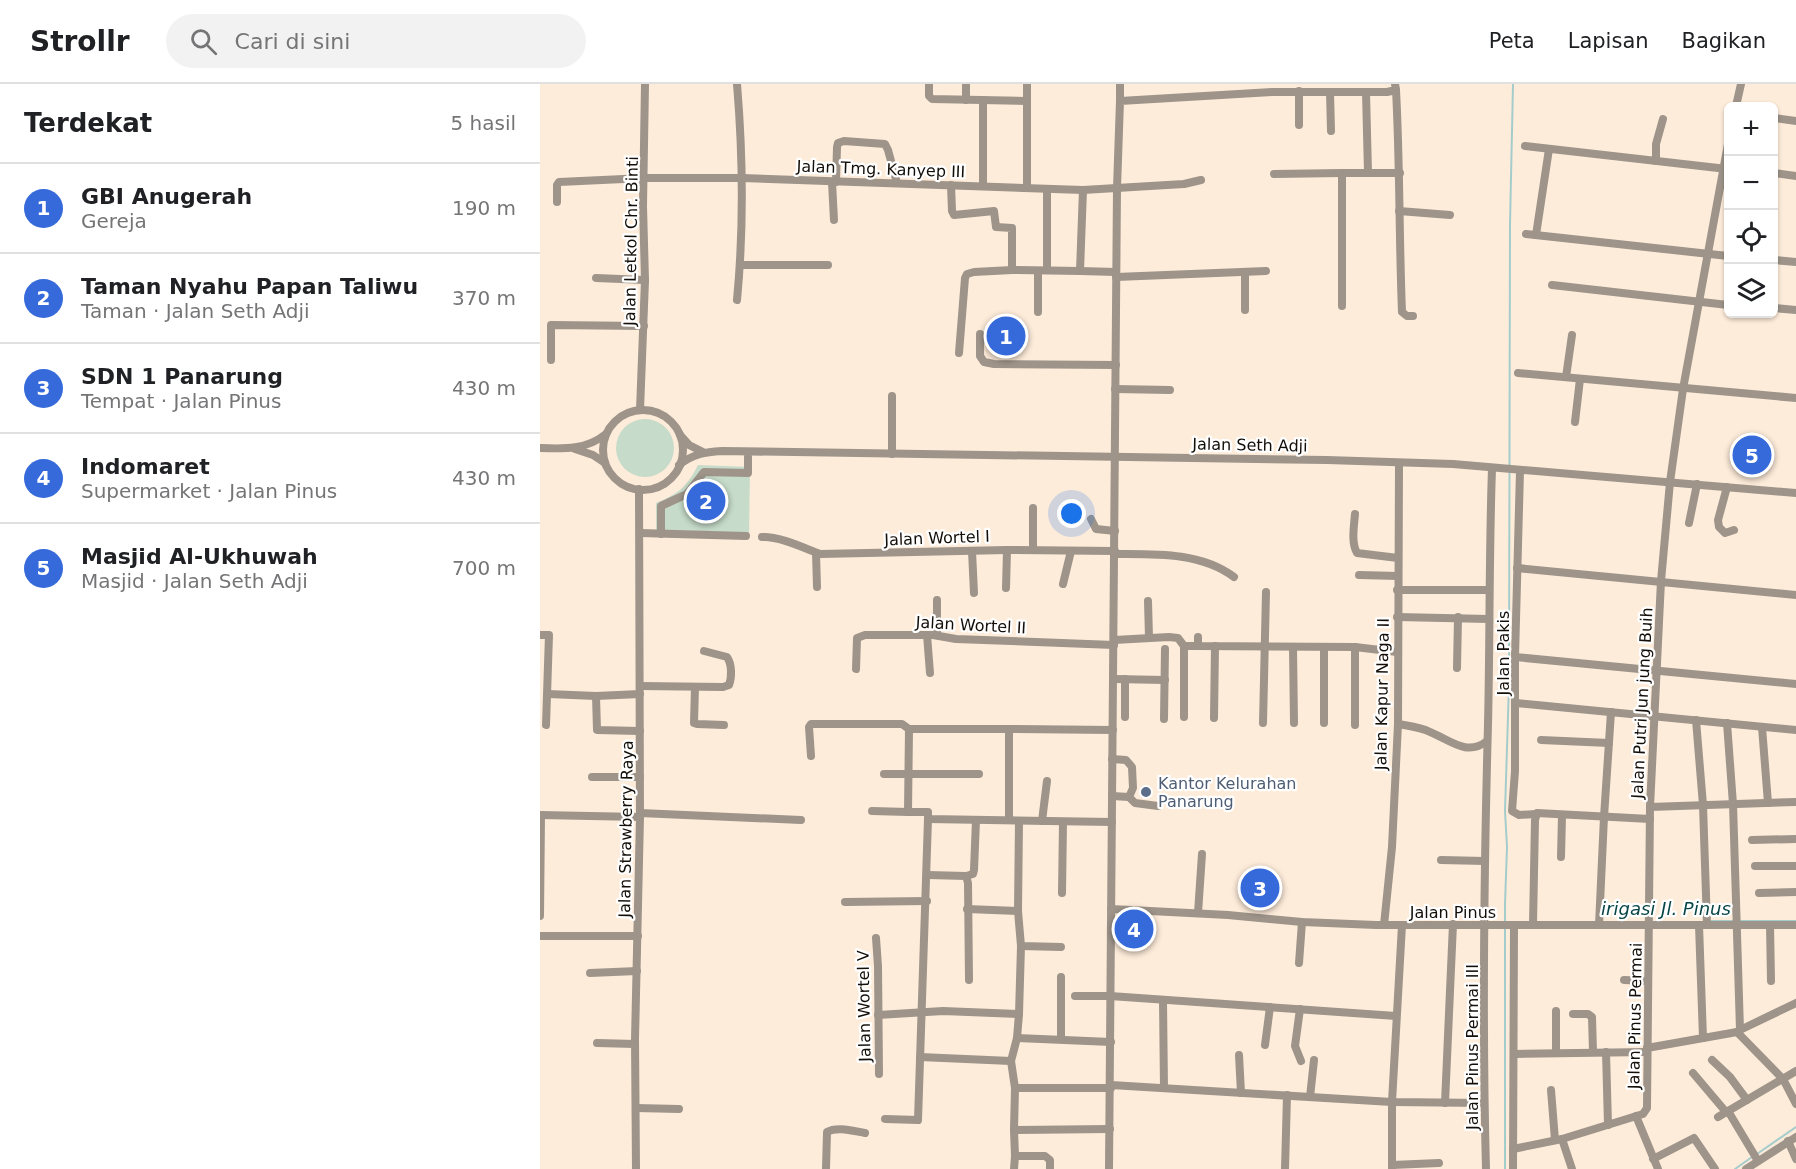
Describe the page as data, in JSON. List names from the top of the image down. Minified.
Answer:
{"streets":{"street":["Jalan Tmg. Kanyep III","Jalan Letkol Chr. Binti","Jalan Seth Adji","Jalan Wortel I","Jalan Wortel II","Jalan Pakis","Jalan Kapur Naga II","Jalan Putri Jun jung Buih","Jalan Strawberry Raya","Jalan Pinus","Jalan Wortel V","Jalan Pinus Permai","Jalan Pinus Permai III"]},"crossings":[["Jalan Tmg. Kanyep III","Jalan Letkol Chr. Binti"],["Jalan Letkol Chr. Binti","Jalan Strawberry Raya"],["Jalan Seth Adji","Jalan Pakis"],["Jalan Seth Adji","Jalan Kapur Naga II"],["Jalan Seth Adji","Jalan Putri Jun jung Buih"],["Jalan Seth Adji","Jalan Pinus Permai III"],["Jalan Kapur Naga II","Jalan Pinus"],["Jalan Putri Jun jung Buih","Jalan Pinus"],["Jalan Putri Jun jung Buih","Jalan Pinus Permai"],["Jalan Pinus","Jalan Pinus Permai"],["Jalan Pinus","Jalan Pinus Permai III"]],"water":["irigasi Jl. Pinus"],"places":["Kantor Kelurahan Panarung"],"page":{"header":"Strollr","search":"Cari di sini","nav":["Peta","Lapisan","Bagikan"],"heading":["Terdekat","5 hasil"],"map_buttons":["+","−"],"list":[{"mark":"1","name":"GBI Anugerah","note":"Gereja","value":"190 m"},{"mark":"2","name":"Taman Nyahu Papan Taliwu","note":"Taman · Jalan Seth Adji","value":"370 m"},{"mark":"3","name":"SDN 1 Panarung","note":"Tempat · Jalan Pinus","value":"430 m"},{"mark":"4","name":"Indomaret","note":"Supermarket · Jalan Pinus","value":"430 m"},{"mark":"5","name":"Masjid Al-Ukhuwah","note":"Masjid · Jalan Seth Adji","value":"700 m"}],"pins":["1","5","2","3","4"]}}
